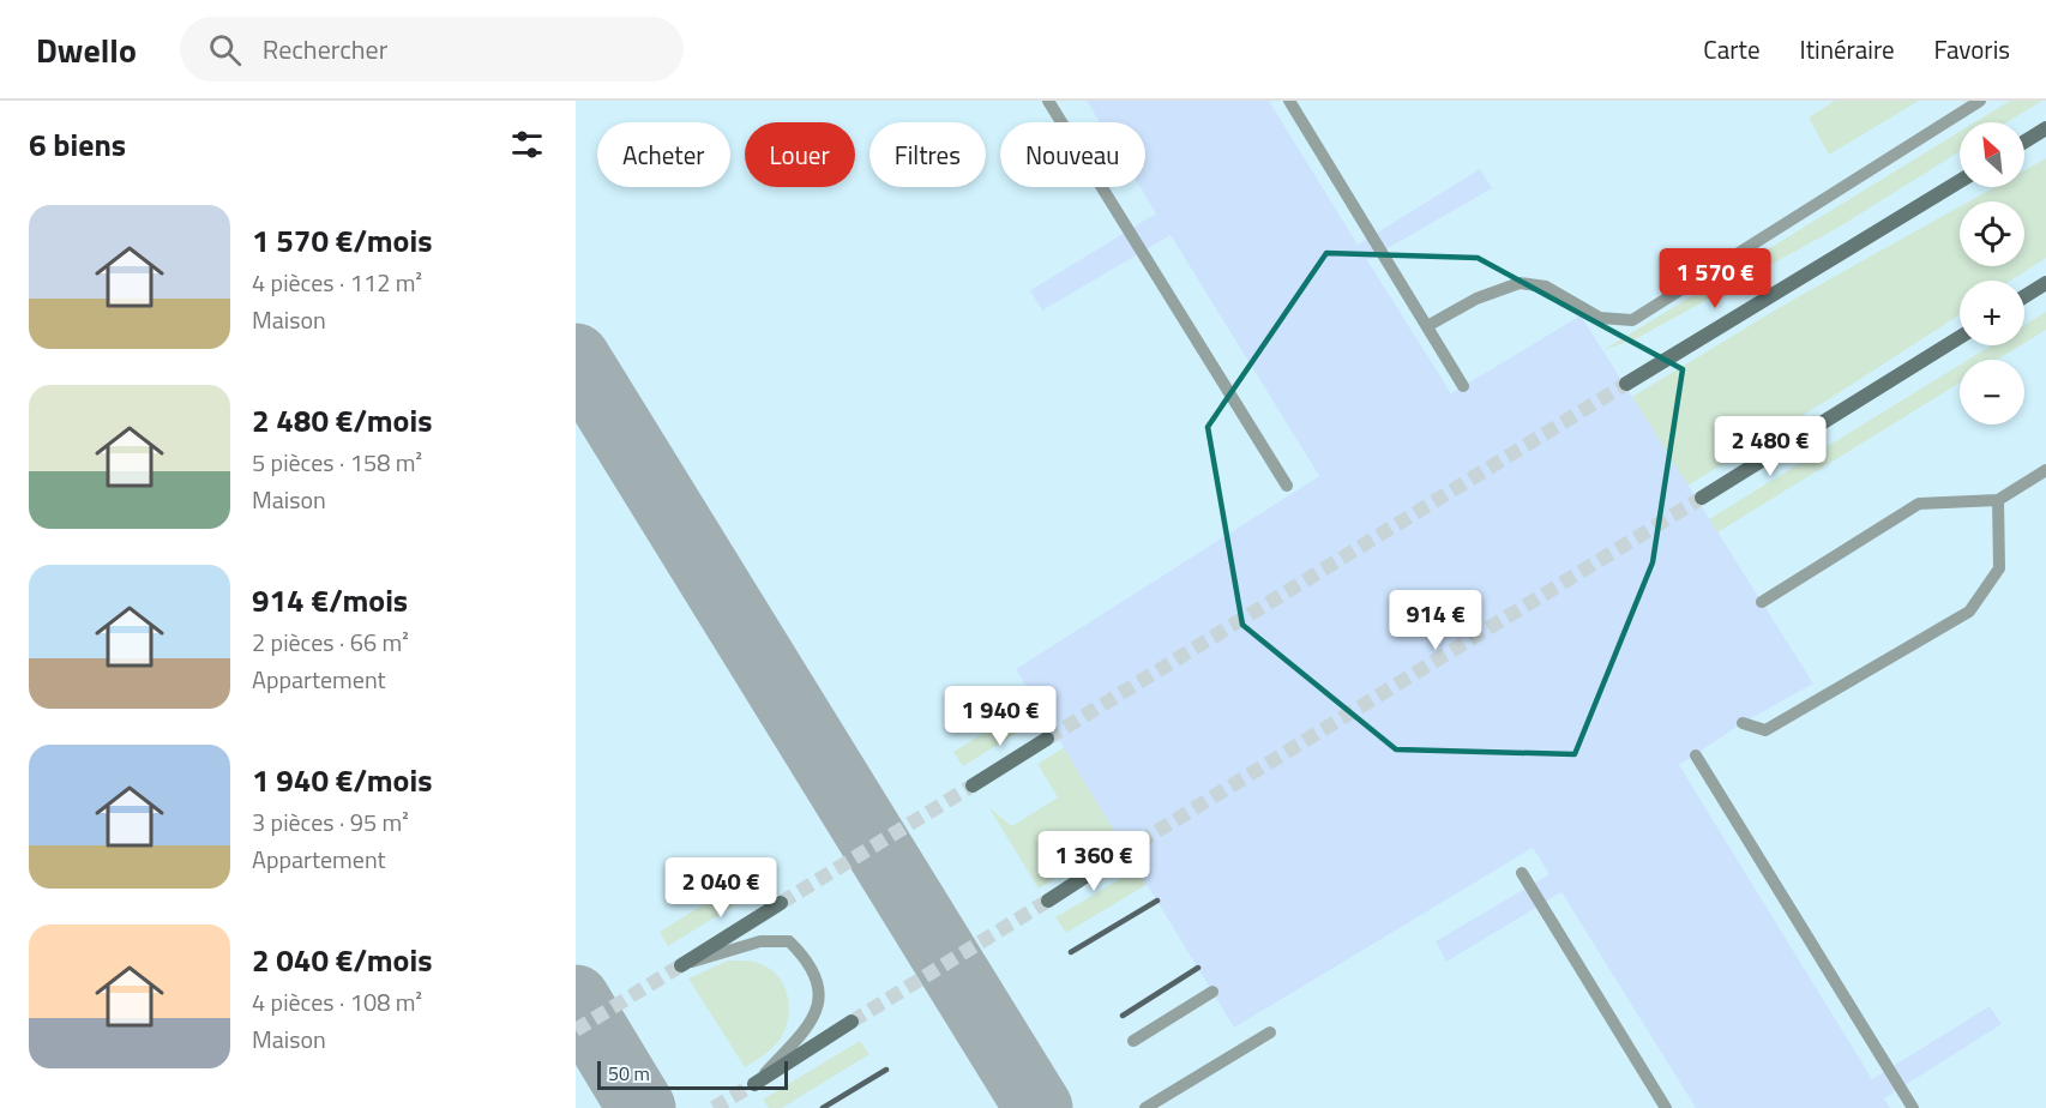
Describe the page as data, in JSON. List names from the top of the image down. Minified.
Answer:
{"scale_bar":"50 m","north":"top left","page":{"header":"Dwello","search":"Rechercher","nav":["Carte","Itinéraire","Favoris"],"heading":"6 biens","map_buttons":["+","−"],"chip":["Acheter","Louer","Filtres","Nouveau"],"list":[{"name":"1 570 €/mois","note":"4 pièces · 112 m² · Maison"},{"name":"2 480 €/mois","note":"5 pièces · 158 m² · Maison"},{"name":"914 €/mois","note":"2 pièces · 66 m² · Appartement"},{"name":"1 940 €/mois","note":"3 pièces · 95 m² · Appartement"},{"name":"2 040 €/mois","note":"4 pièces · 108 m² · Maison"}],"price":["1 570 €","2 480 €","914 €","1 940 €","1 360 €","2 040 €"],"scale":"50 m"}}
